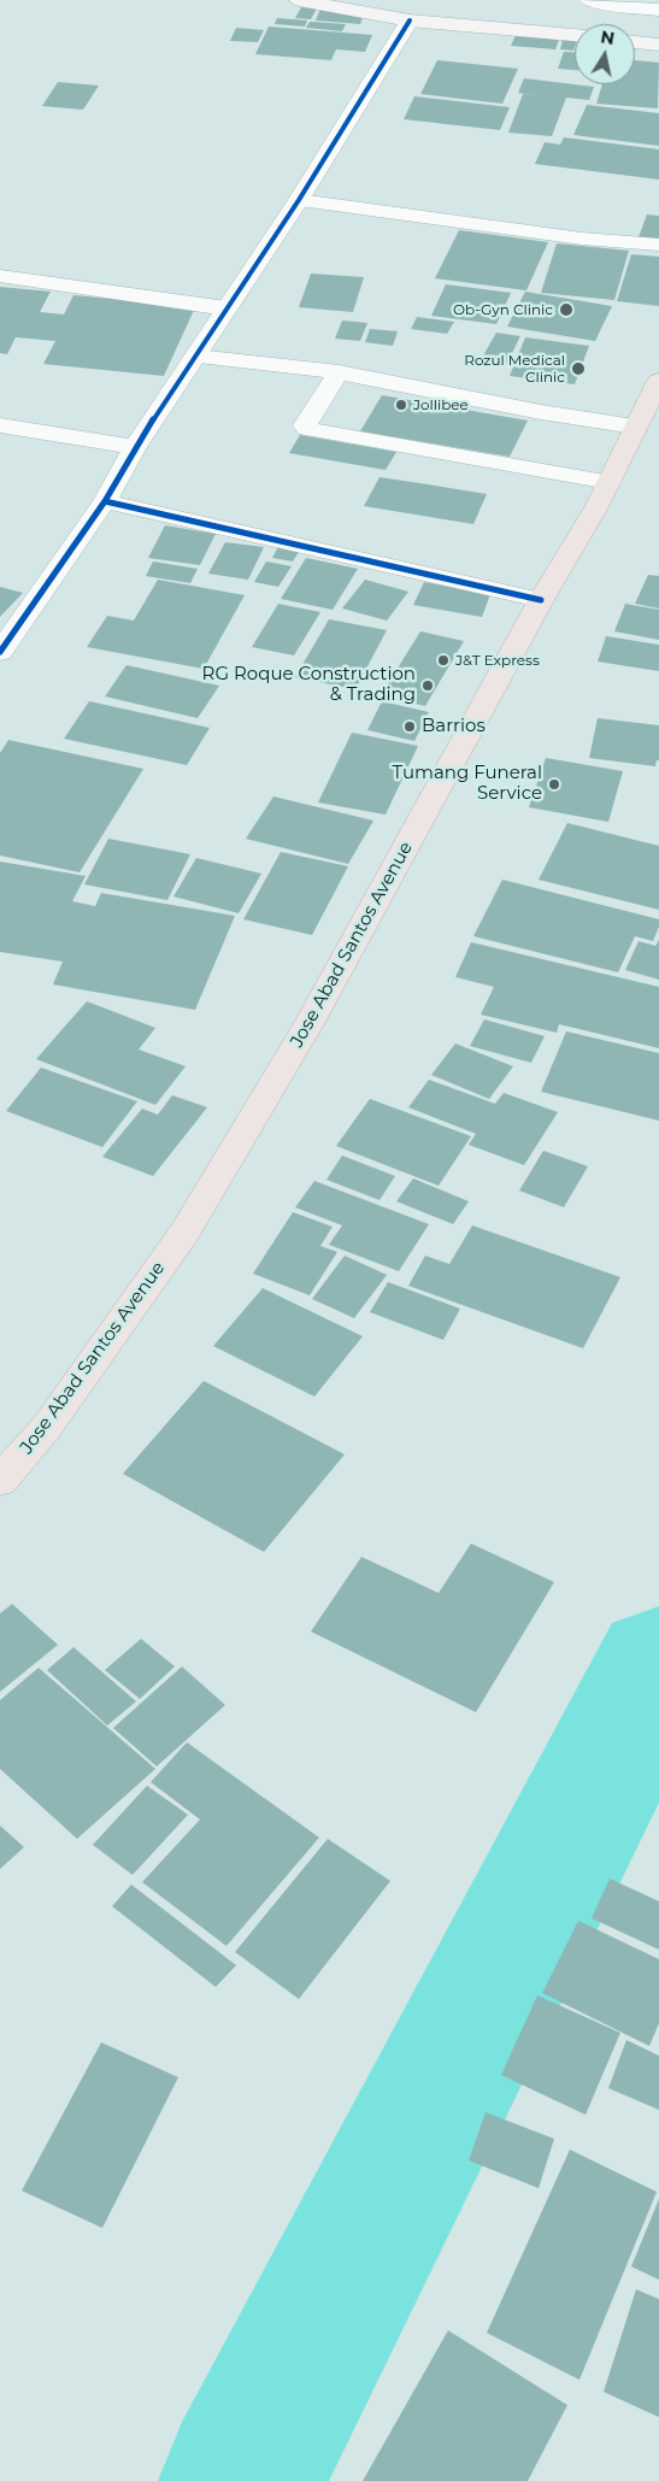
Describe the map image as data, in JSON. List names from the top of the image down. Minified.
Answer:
{"streets":{"highway":["Jose Abad Santos Avenue"]},"places":["Ob-Gyn Clinic","Rozul Medical Clinic","Jollibee","J&T Express","RG Roque Construction & Trading","Barrios","Tumang Funeral Service"],"north":"top"}
